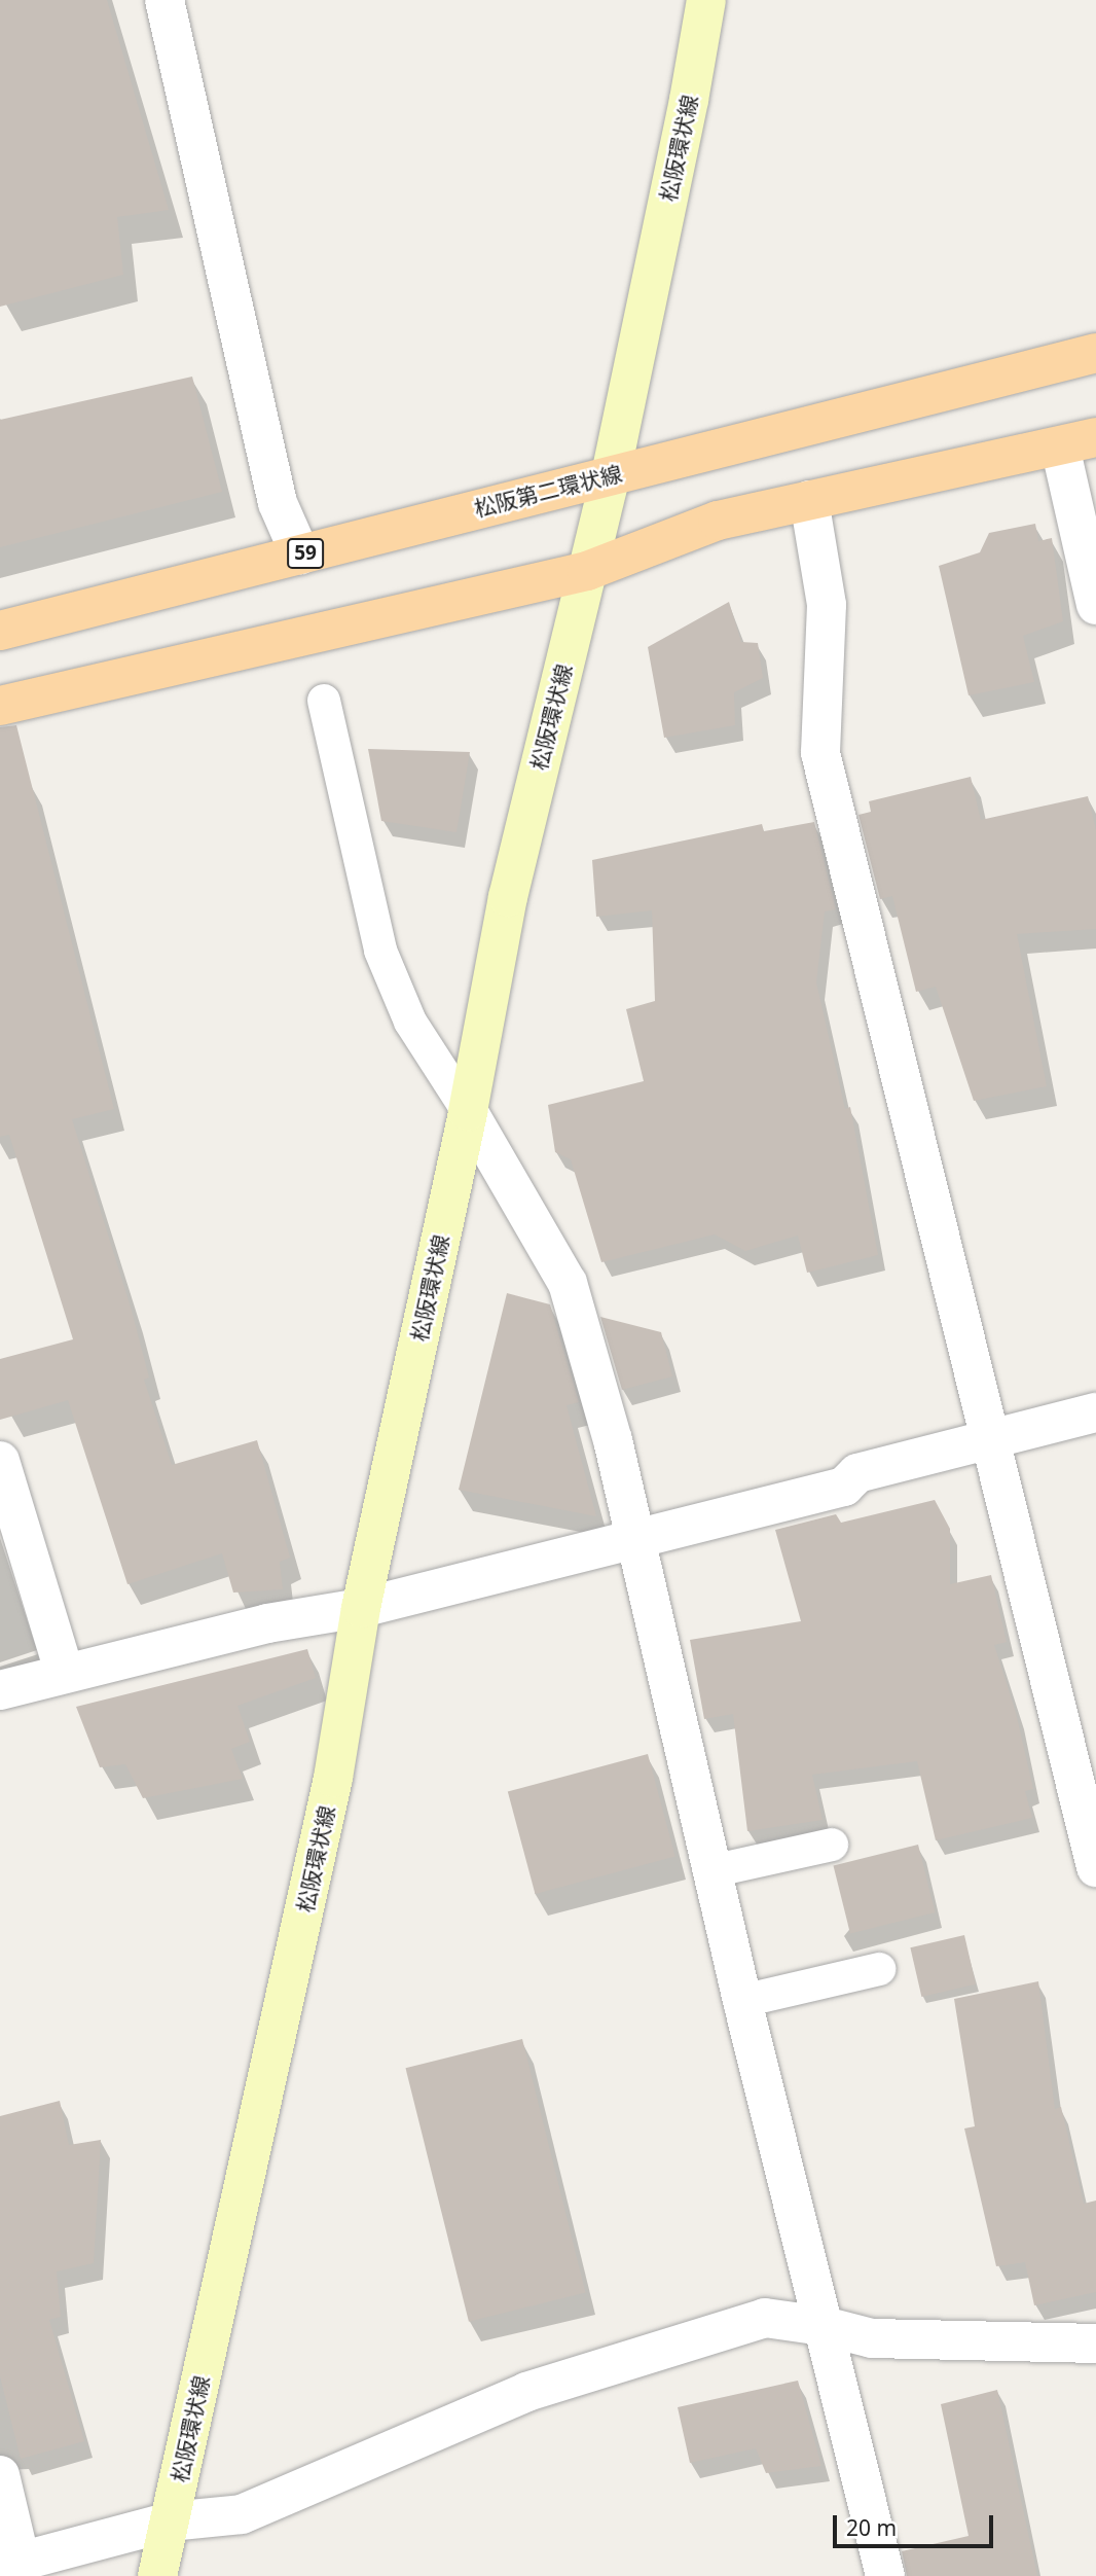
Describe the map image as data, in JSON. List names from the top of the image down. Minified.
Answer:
{"streets":{"main road":["松阪環状線","松阪第二環状線","59"]},"crossings":[["松阪環状線","松阪第二環状線"]],"scale_bar":"20 m"}
